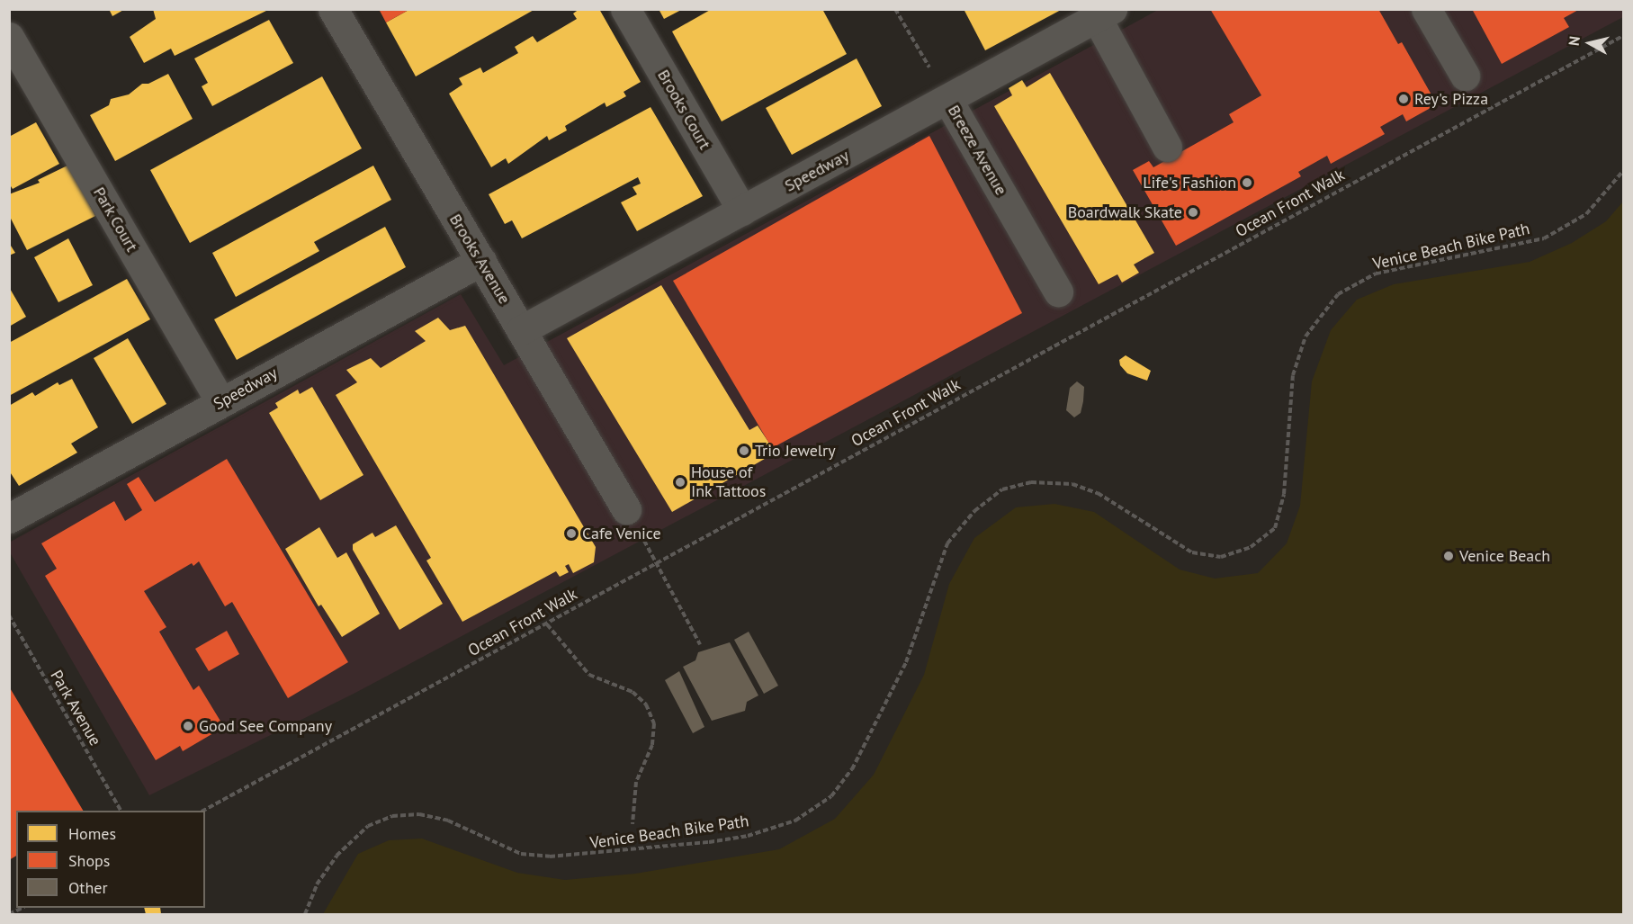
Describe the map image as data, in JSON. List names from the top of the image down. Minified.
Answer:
{"streets":{"street":["Brooks Court","Breeze Avenue","Speedway","Park Court","Brooks Avenue"],"path":["Ocean Front Walk","Venice Beach Bike Path","Park Avenue"]},"crossings":[["Brooks Court","Speedway"],["Breeze Avenue","Speedway"],["Speedway","Park Court"],["Speedway","Brooks Avenue"]],"places":["Rey's Pizza","Life's Fashion","Boardwalk Skate","Trio Jewelry","House of Ink Tattoos","Cafe Venice","Venice Beach","Good See Company"],"legend":["Homes","Shops","Other"],"north":"left"}
